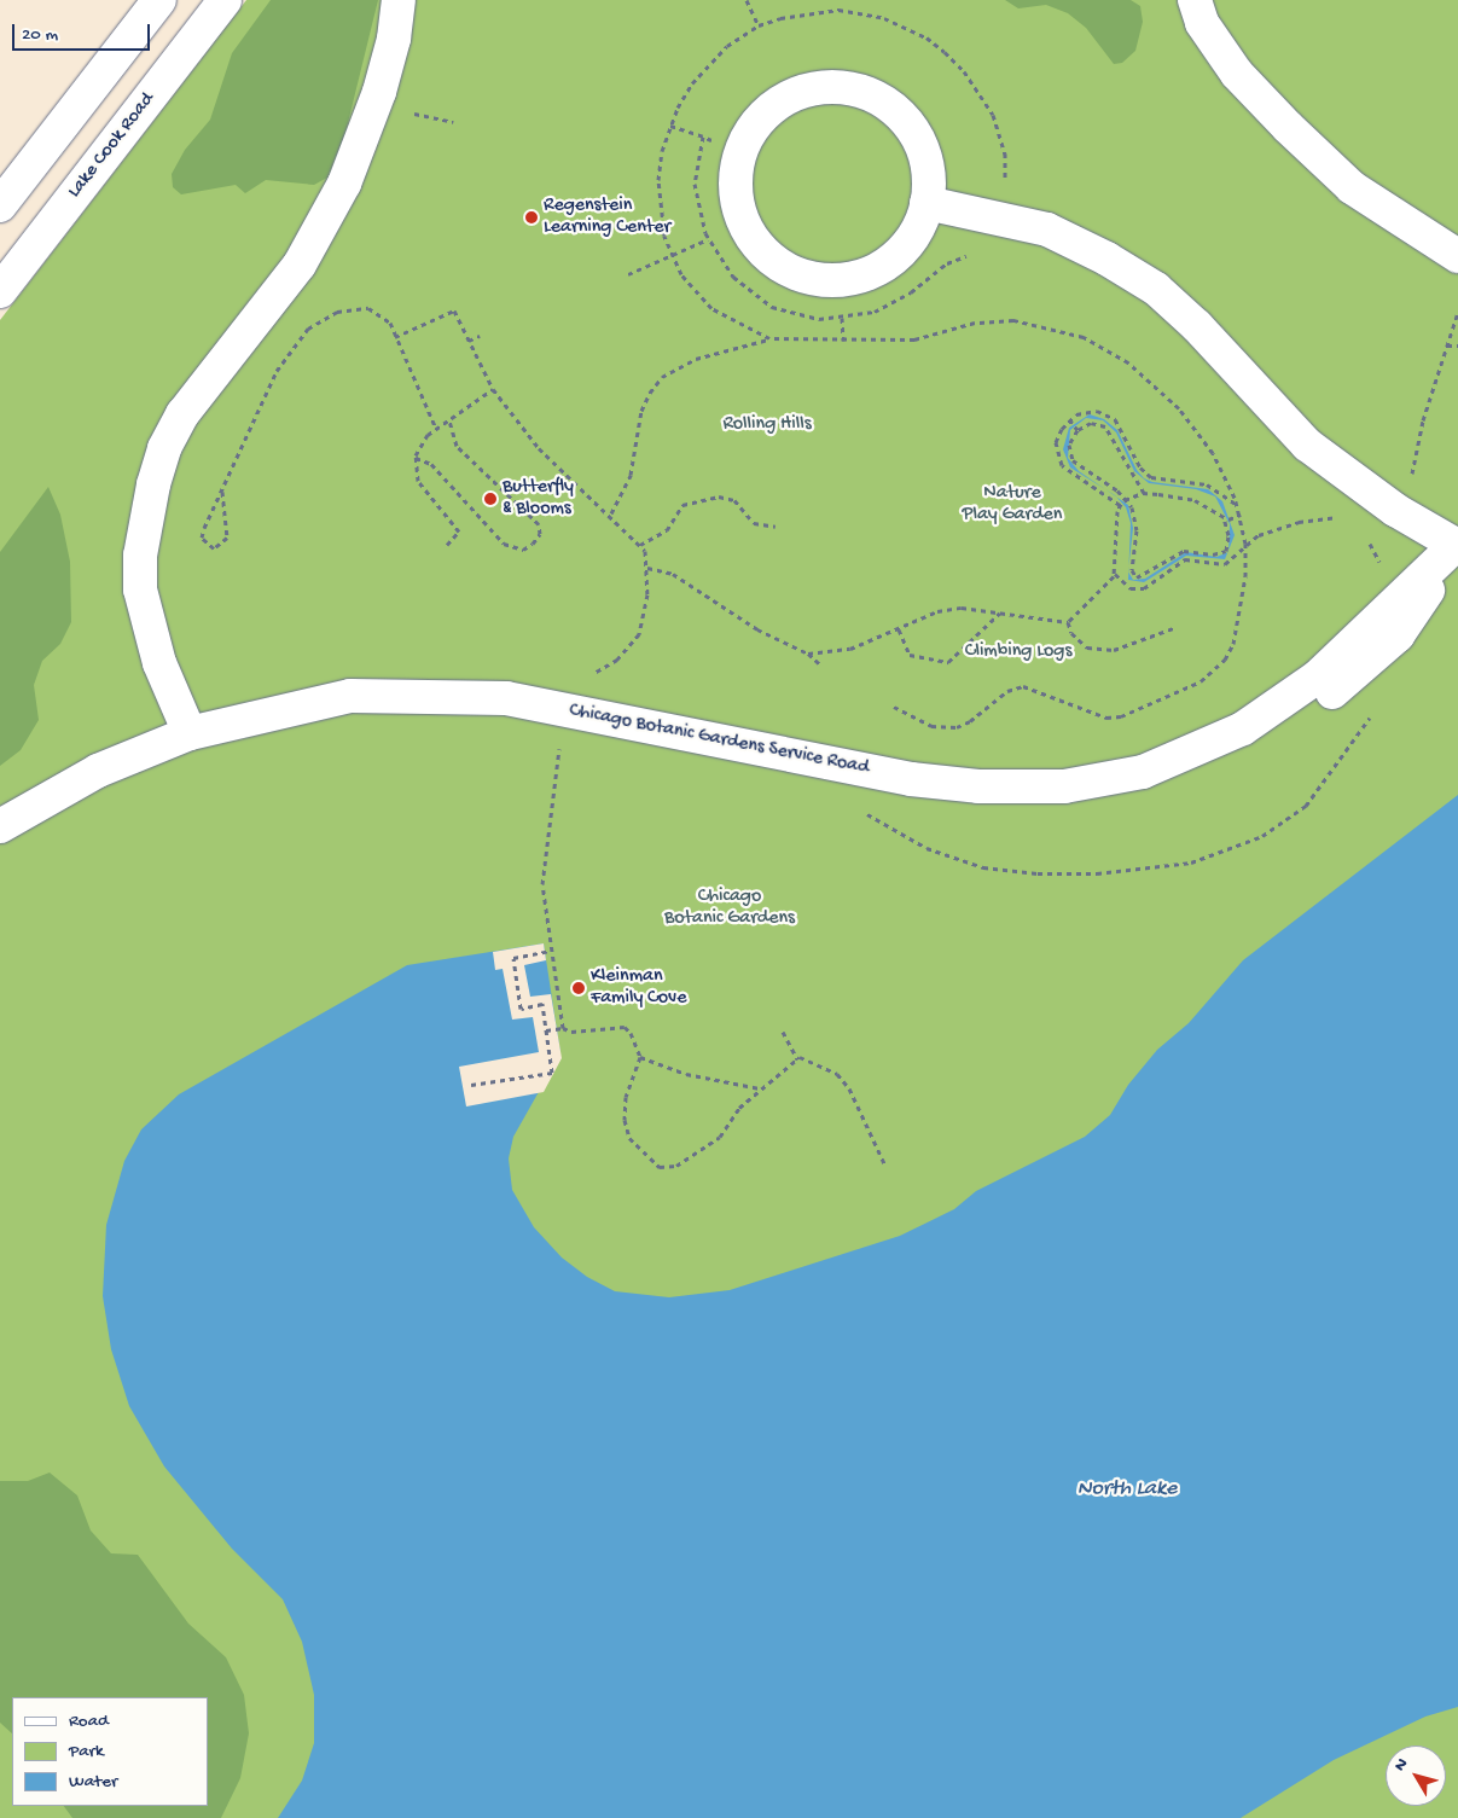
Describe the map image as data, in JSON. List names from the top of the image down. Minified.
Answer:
{"streets":{"main road":["Lake Cook Road","Chicago Botanic Gardens Service Road"]},"water":["North Lake"],"parks":["Rolling Hills","Nature Play Garden","Climbing Logs","Chicago Botanic Gardens"],"places":["Regenstein Learning Center","Butterfly & Blooms","Kleinman Family Cove"],"legend":["Road","Park","Water"],"scale_bar":"20 m","north":"top left"}
